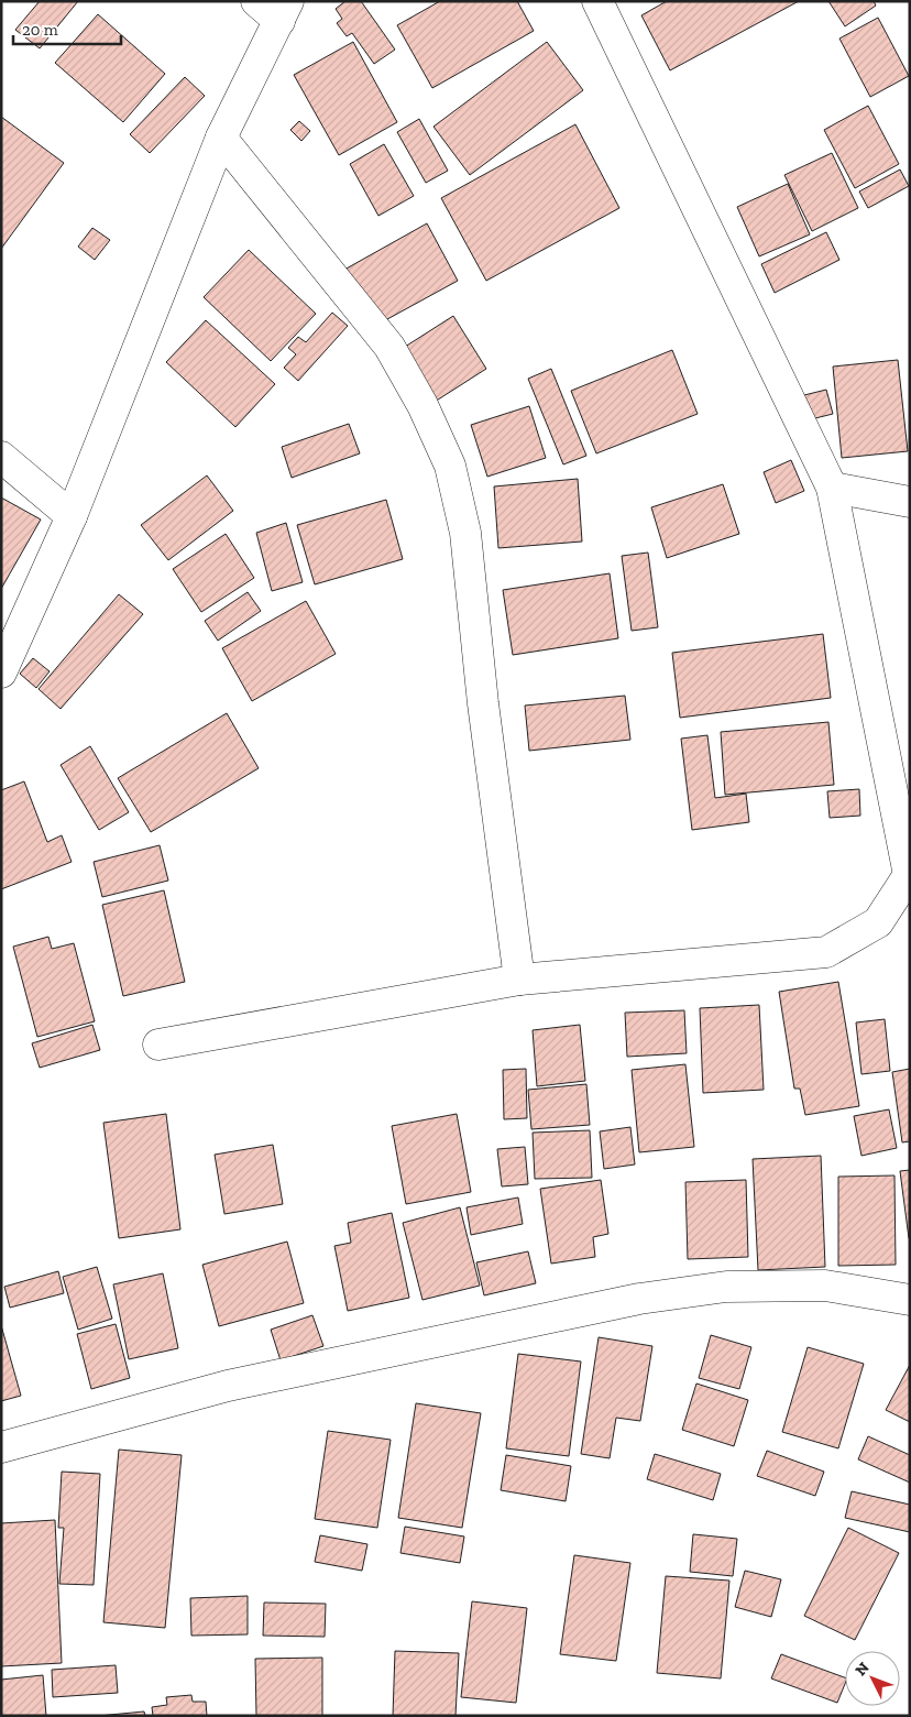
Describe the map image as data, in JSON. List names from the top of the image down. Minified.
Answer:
{"scale_bar":"20 m","north":"top left"}
